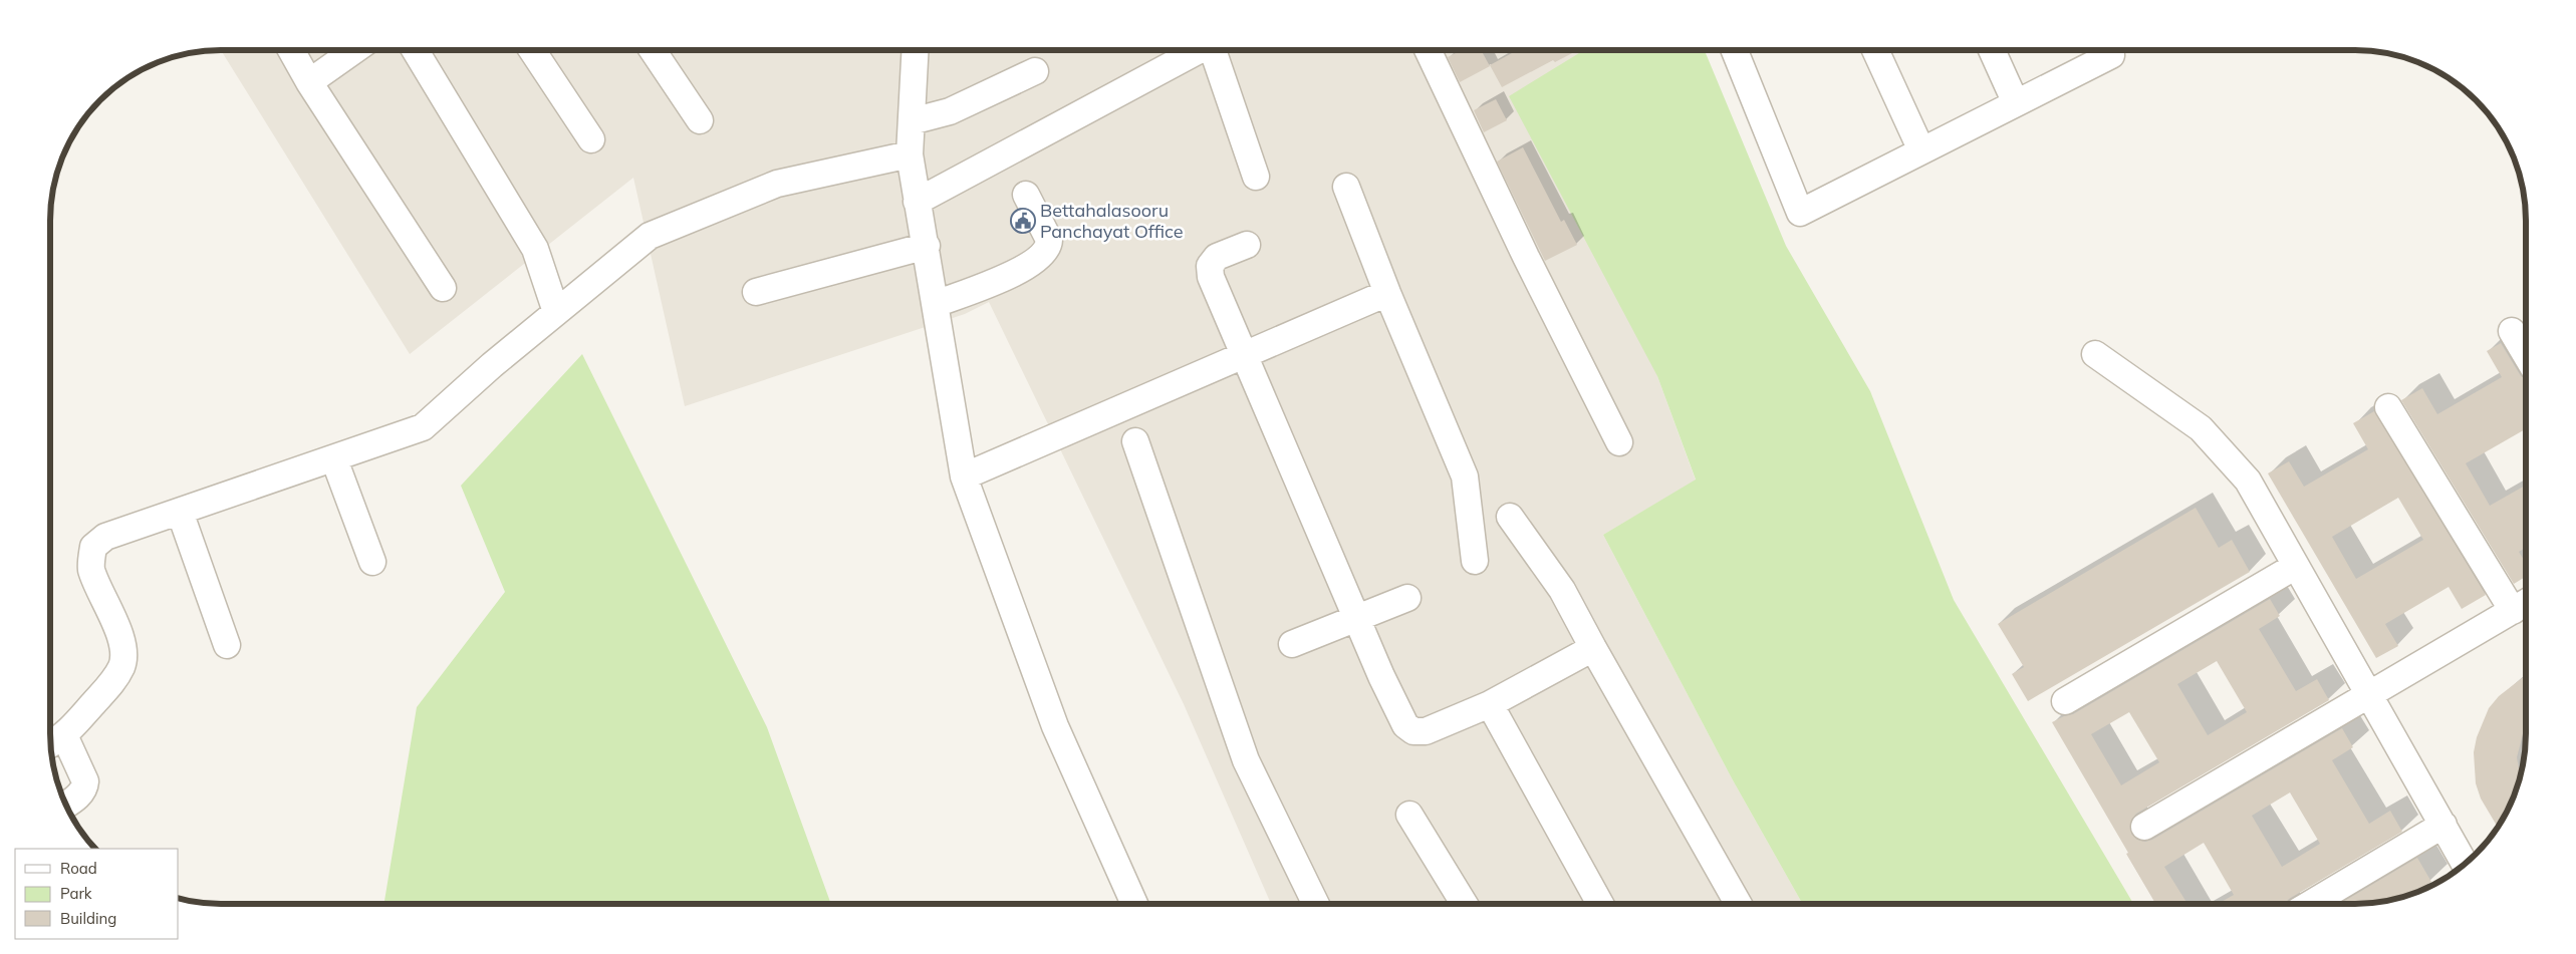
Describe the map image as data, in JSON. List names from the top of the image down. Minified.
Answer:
{"places":{"public building":["Bettahalasooru Panchayat Office"]},"legend":["Road","Park","Building"]}
